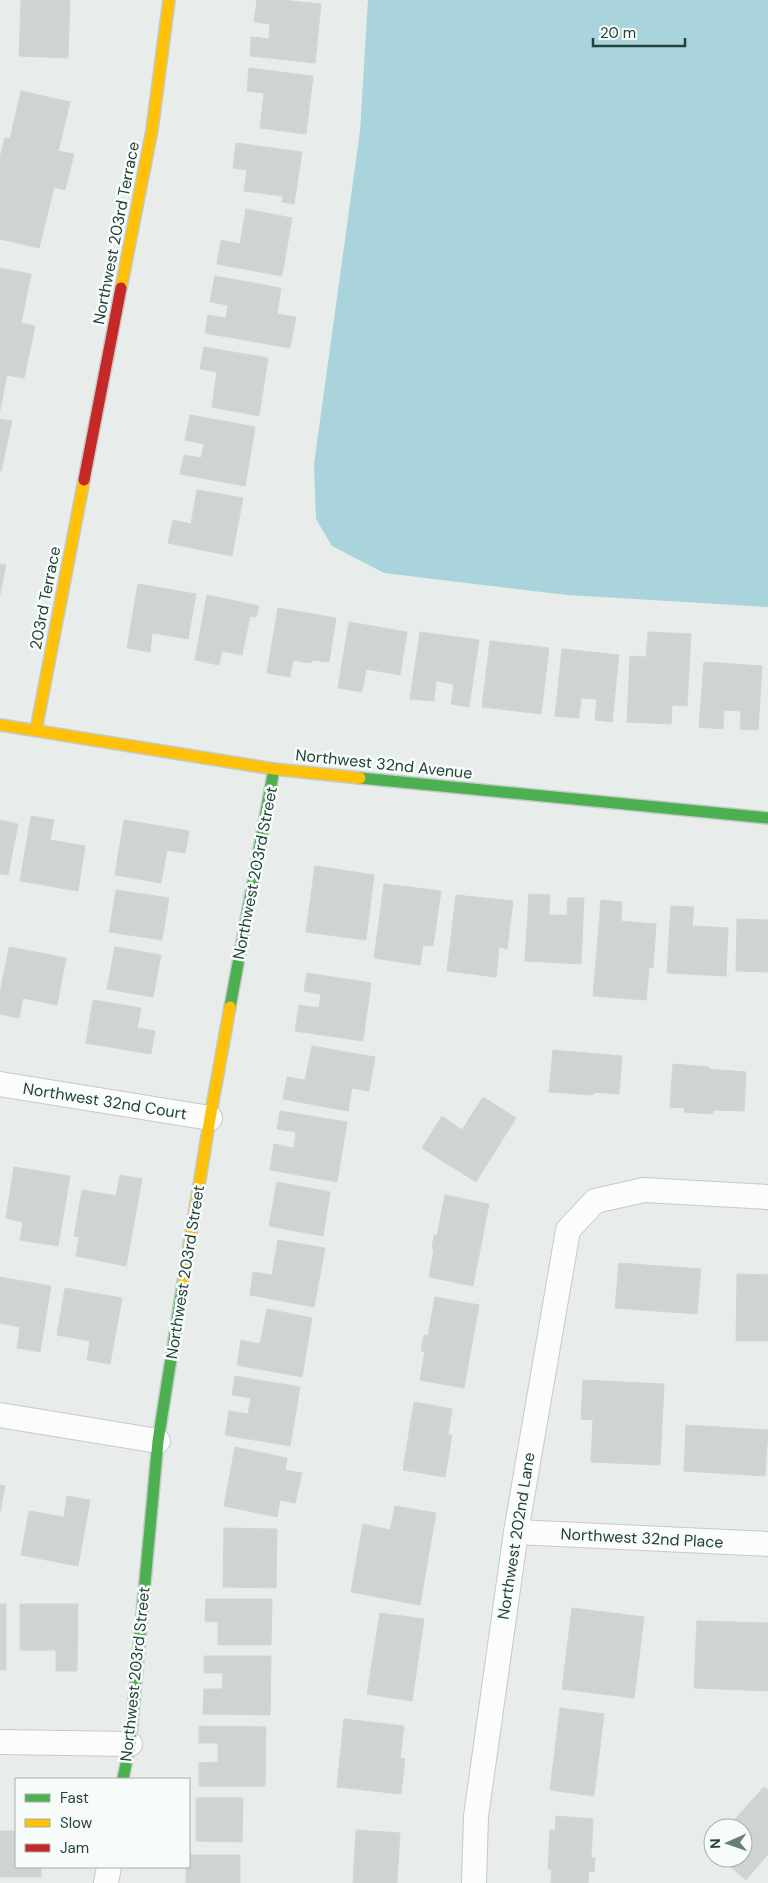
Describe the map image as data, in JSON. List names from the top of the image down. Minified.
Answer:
{"streets":{"street":["Northwest 203rd Terrace","203rd Terrace","Northwest 32nd Avenue","Northwest 203rd Street","Northwest 32nd Court","Northwest 202nd Lane","Northwest 32nd Place"]},"crossings":[["Northwest 203rd Terrace","203rd Terrace"],["203rd Terrace","Northwest 32nd Avenue"],["Northwest 32nd Avenue","Northwest 203rd Street"],["Northwest 203rd Street","Northwest 32nd Court"],["Northwest 202nd Lane","Northwest 32nd Place"]],"legend":["Fast","Slow","Jam"],"scale_bar":"20 m","north":"left"}
